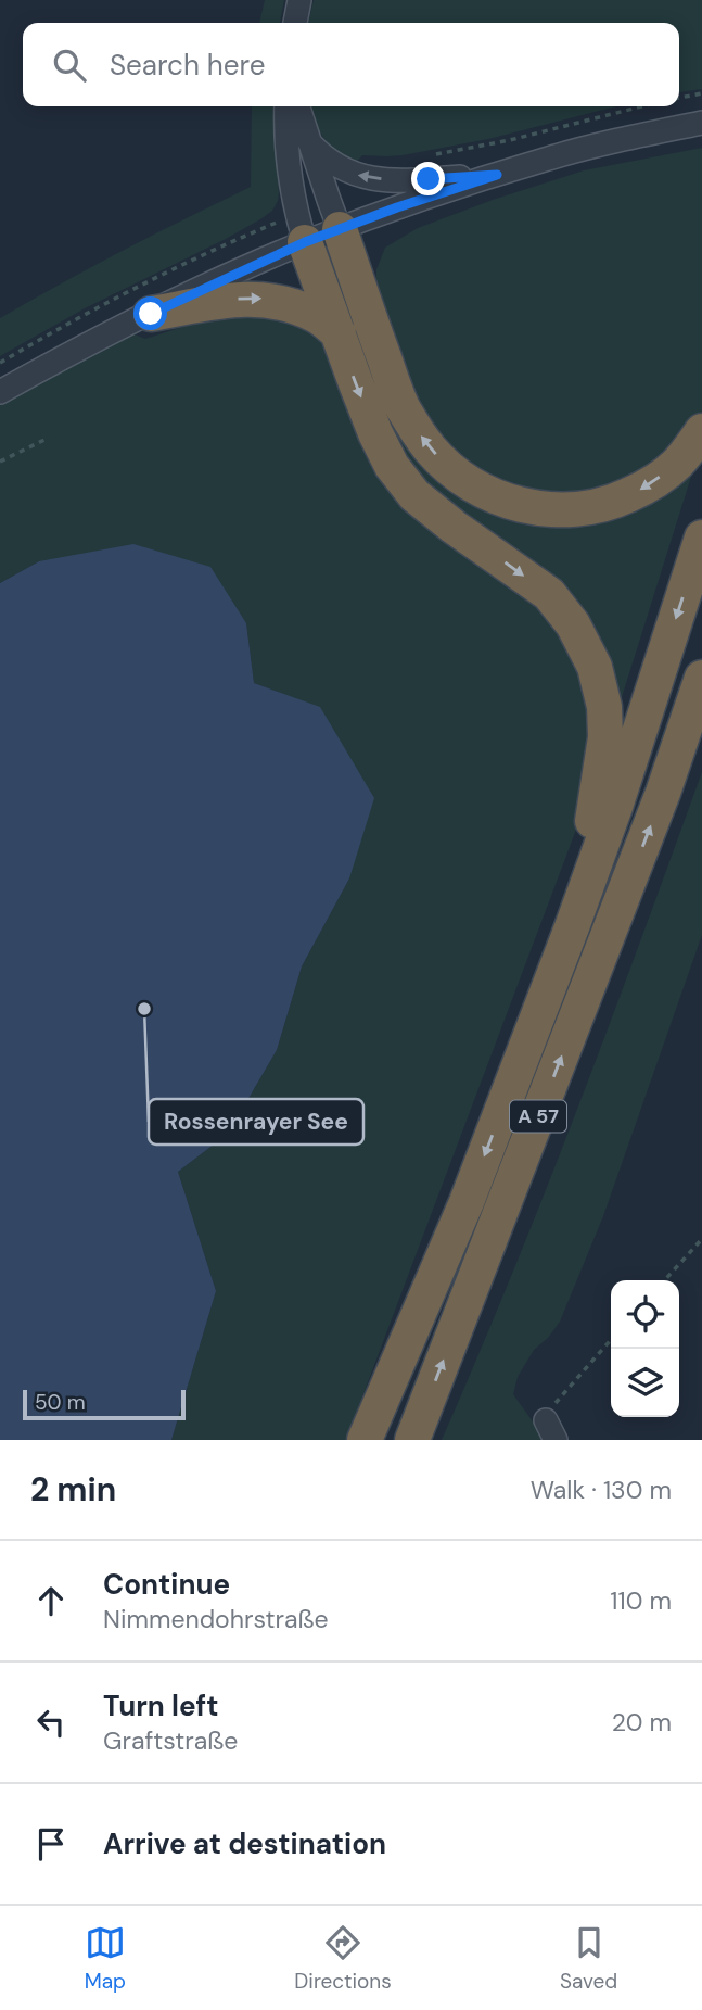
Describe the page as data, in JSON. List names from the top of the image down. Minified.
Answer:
{"streets":{"highway":["A 57"]},"places":["Rossenrayer See"],"scale_bar":"50 m","page":{"search":"Search here","scale":"50 m","heading":["2 min","Walk · 130 m"],"list":[["Continue","Nimmendohrstraße","110 m"],["Turn left","Graftstraße","20 m"],"Arrive at destination"],"nav":["Map","Directions","Saved"]}}
